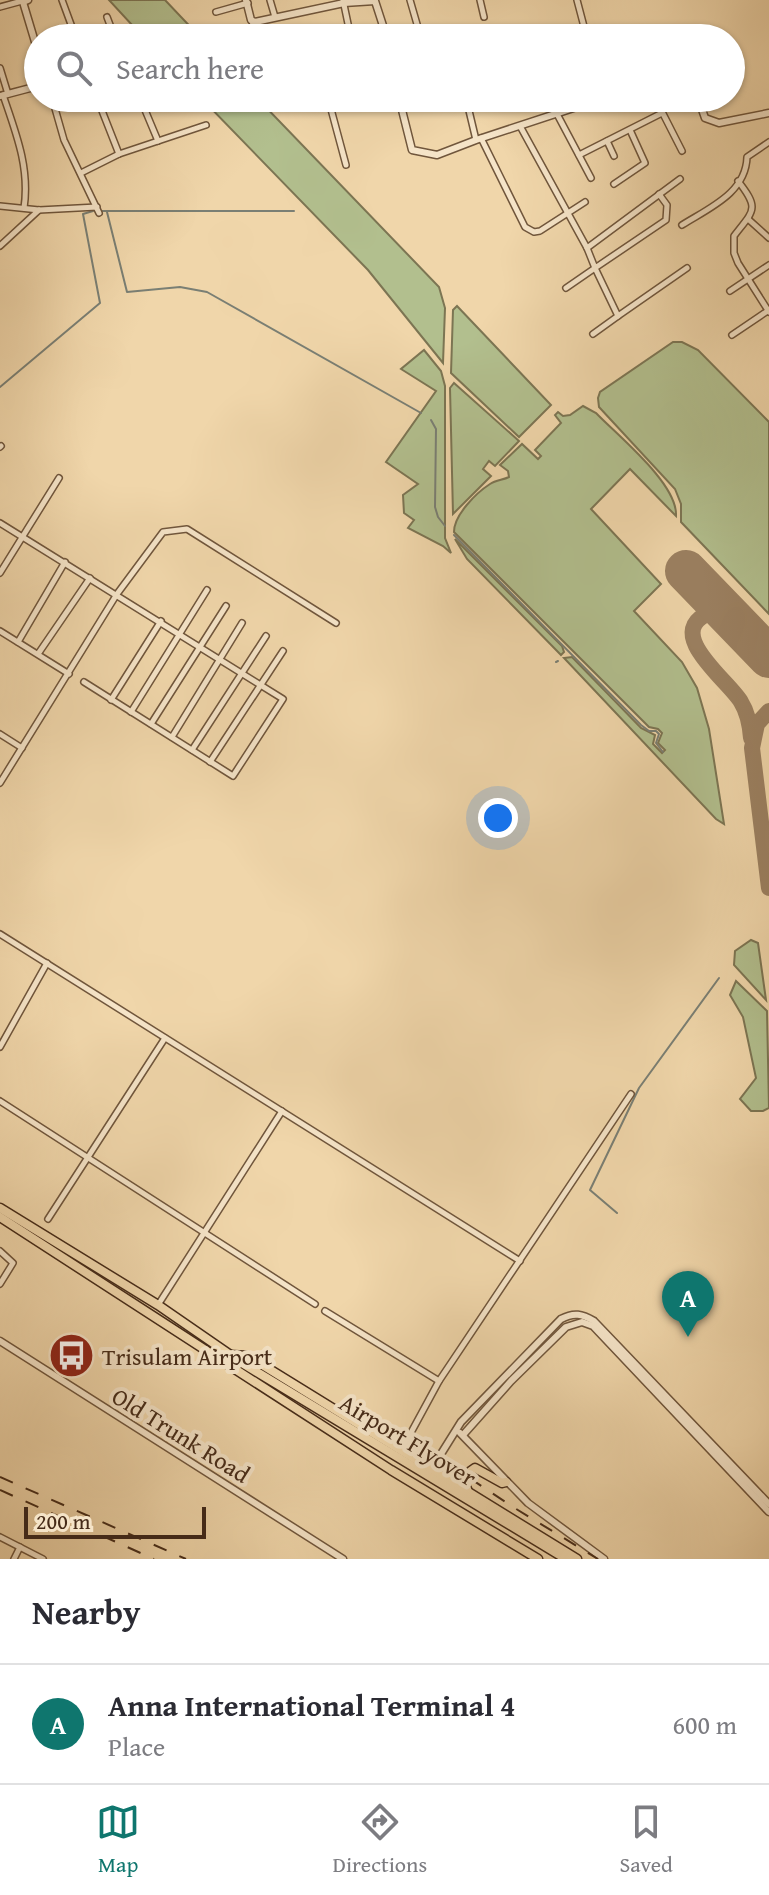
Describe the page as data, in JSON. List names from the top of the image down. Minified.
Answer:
{"streets":{"main road":["Airport Flyover"],"street":["Old Trunk Road"]},"places":{"bus stop":["Trisulam Airport"]},"scale_bar":"200 m","page":{"search":"Search here","pins":"A","scale":"200 m","heading":"Nearby","list":[{"mark":"A","name":"Anna International Terminal 4","note":"Place","value":"600 m"}],"nav":["Map","Directions","Saved"]}}
